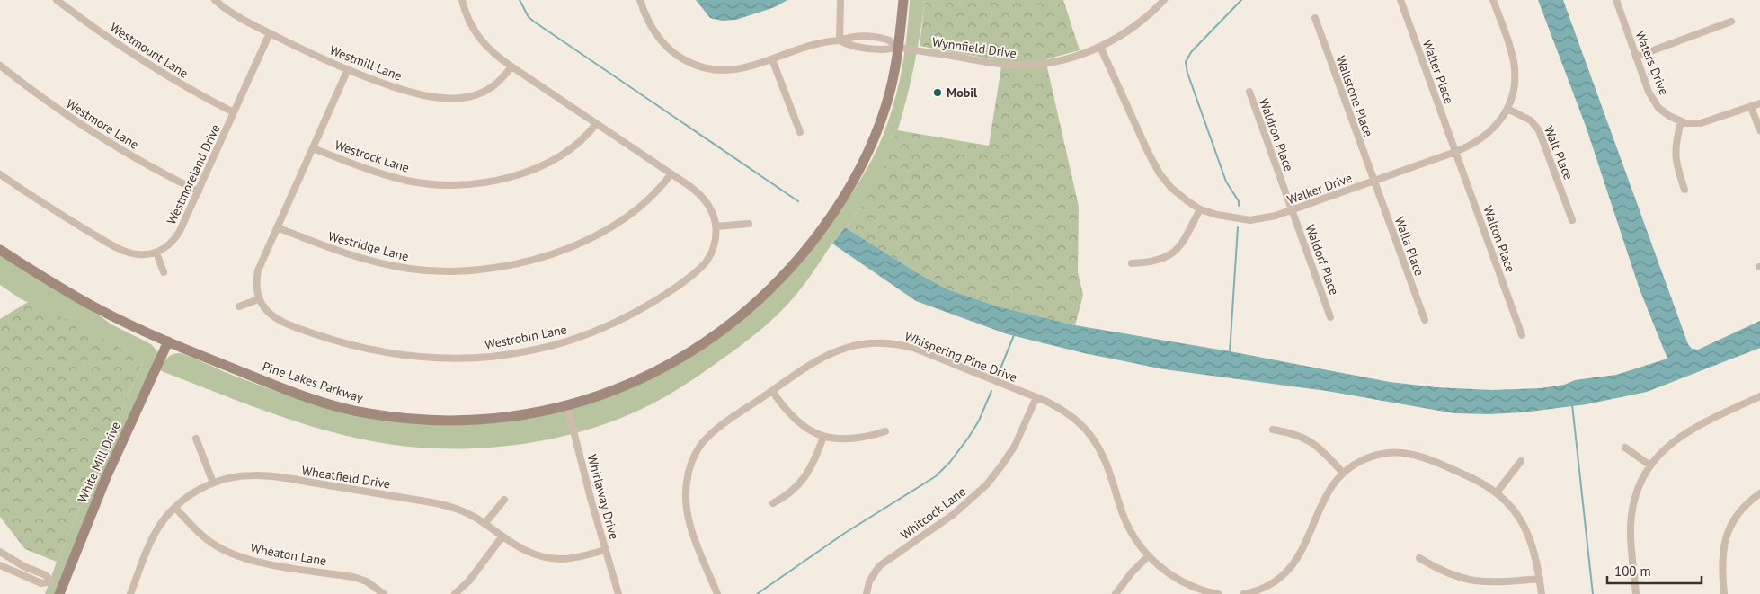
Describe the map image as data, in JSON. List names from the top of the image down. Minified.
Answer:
{"streets":{"street":["Wynnfield Drive","Westmount Lane","Westmill Lane","Waters Drive","Walter Place","Wallstone Place","Westmore Lane","Waldron Place","Walt Place","Westrock Lane","Westmoreland Drive","Walker Drive","Walton Place","Westridge Lane","Walla Place","Waldorf Place","Westrobin Lane","Whispering Pine Drive","Pine Lakes Parkway","White Mill Drive","Wheatfield Drive","Whirlaway Drive","Whitcock Lane","Wheaton Lane"]},"crossings":[["Wynnfield Drive","Walker Drive"],["Wynnfield Drive","Pine Lakes Parkway"],["Westmount Lane","Westmoreland Drive"],["Westmill Lane","Westmoreland Drive"],["Westmill Lane","Westrobin Lane"],["Walter Place","Walker Drive"],["Walter Place","Walton Place"],["Wallstone Place","Walker Drive"],["Wallstone Place","Walla Place"],["Westmore Lane","Westmoreland Drive"],["Waldron Place","Walker Drive"],["Waldron Place","Waldorf Place"],["Walt Place","Walker Drive"],["Westrock Lane","Westrobin Lane"],["Walker Drive","Walton Place"],["Walker Drive","Walla Place"],["Walker Drive","Waldorf Place"],["Westridge Lane","Westrobin Lane"],["Whispering Pine Drive","Whitcock Lane"],["Pine Lakes Parkway","White Mill Drive"],["Pine Lakes Parkway","Whirlaway Drive"],["Wheatfield Drive","Whirlaway Drive"],["Wheatfield Drive","Wheaton Lane"]],"places":["Mobil"],"scale_bar":"100 m"}
